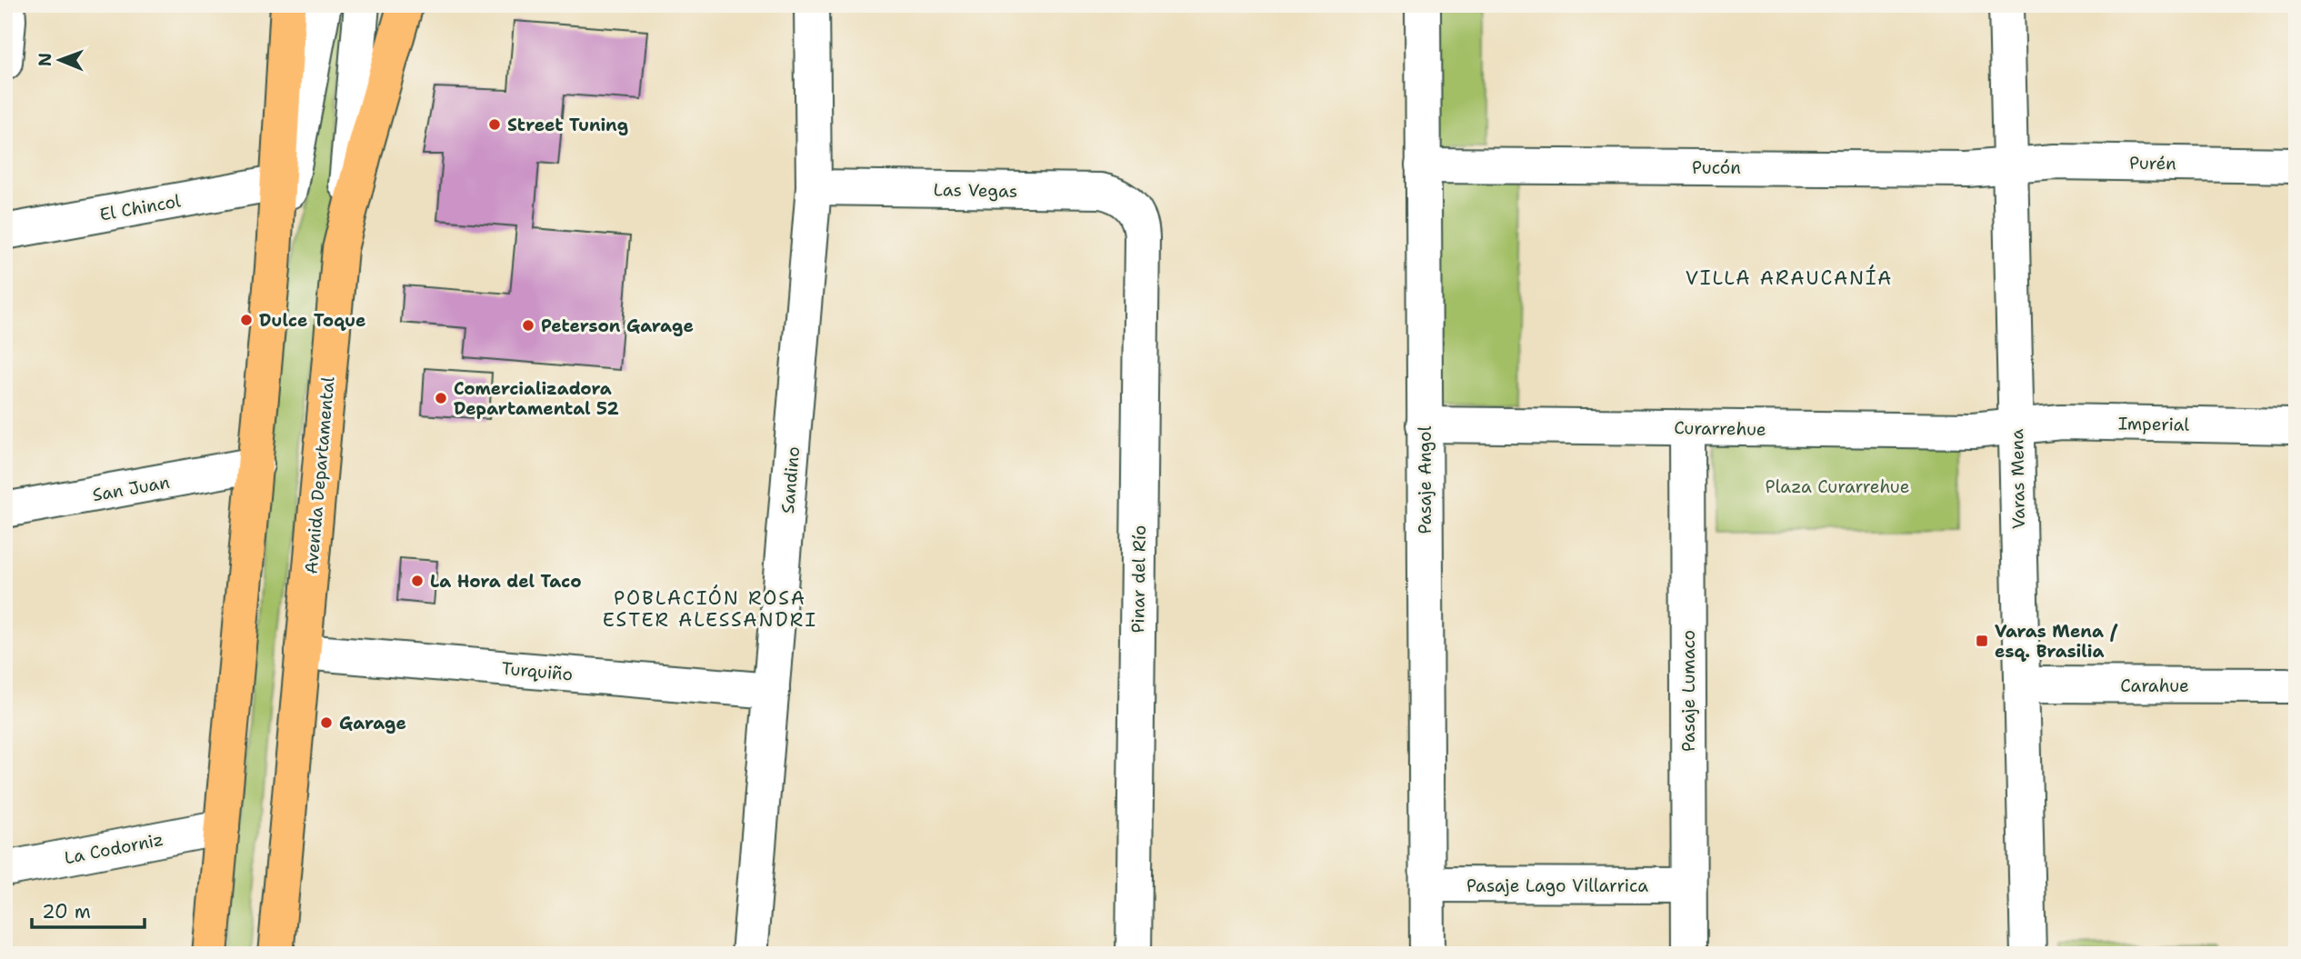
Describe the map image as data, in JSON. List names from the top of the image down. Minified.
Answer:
{"streets":{"main road":["Avenida Departamental"],"street":["Purén","Pucón","Las Vegas","El Chincol","Imperial","Curarrehue","Varas Mena","Sandino","Pasaje Angol","San Juan","Pinar del Río","Turquiño","Carahue","Pasaje Lumaco","La Codorniz","Pasaje Lago Villarrica"]},"crossings":[["Purén","Pucón"],["Purén","Varas Mena"],["Pucón","Varas Mena"],["Pucón","Pasaje Angol"],["Las Vegas","Sandino"],["Las Vegas","Pinar del Río"],["Imperial","Curarrehue"],["Imperial","Varas Mena"],["Curarrehue","Varas Mena"],["Curarrehue","Pasaje Angol"],["Curarrehue","Pasaje Lumaco"],["Avenida Departamental","Turquiño"],["Varas Mena","Carahue"],["Sandino","Turquiño"],["Pasaje Angol","Pasaje Lago Villarrica"],["Pasaje Lumaco","Pasaje Lago Villarrica"]],"districts":["VILLA ARAUCANÍA","POBLACIÓN ROSA ESTER ALESSANDRI"],"parks":["Plaza Curarrehue"],"places":{"other":["Street Tuning","Dulce Toque","Peterson Garage","Comercializadora Departamental 52","La Hora del Taco","Garage"],"transit":["Varas Mena / esq. Brasilia"]},"scale_bar":"20 m","north":"left"}
